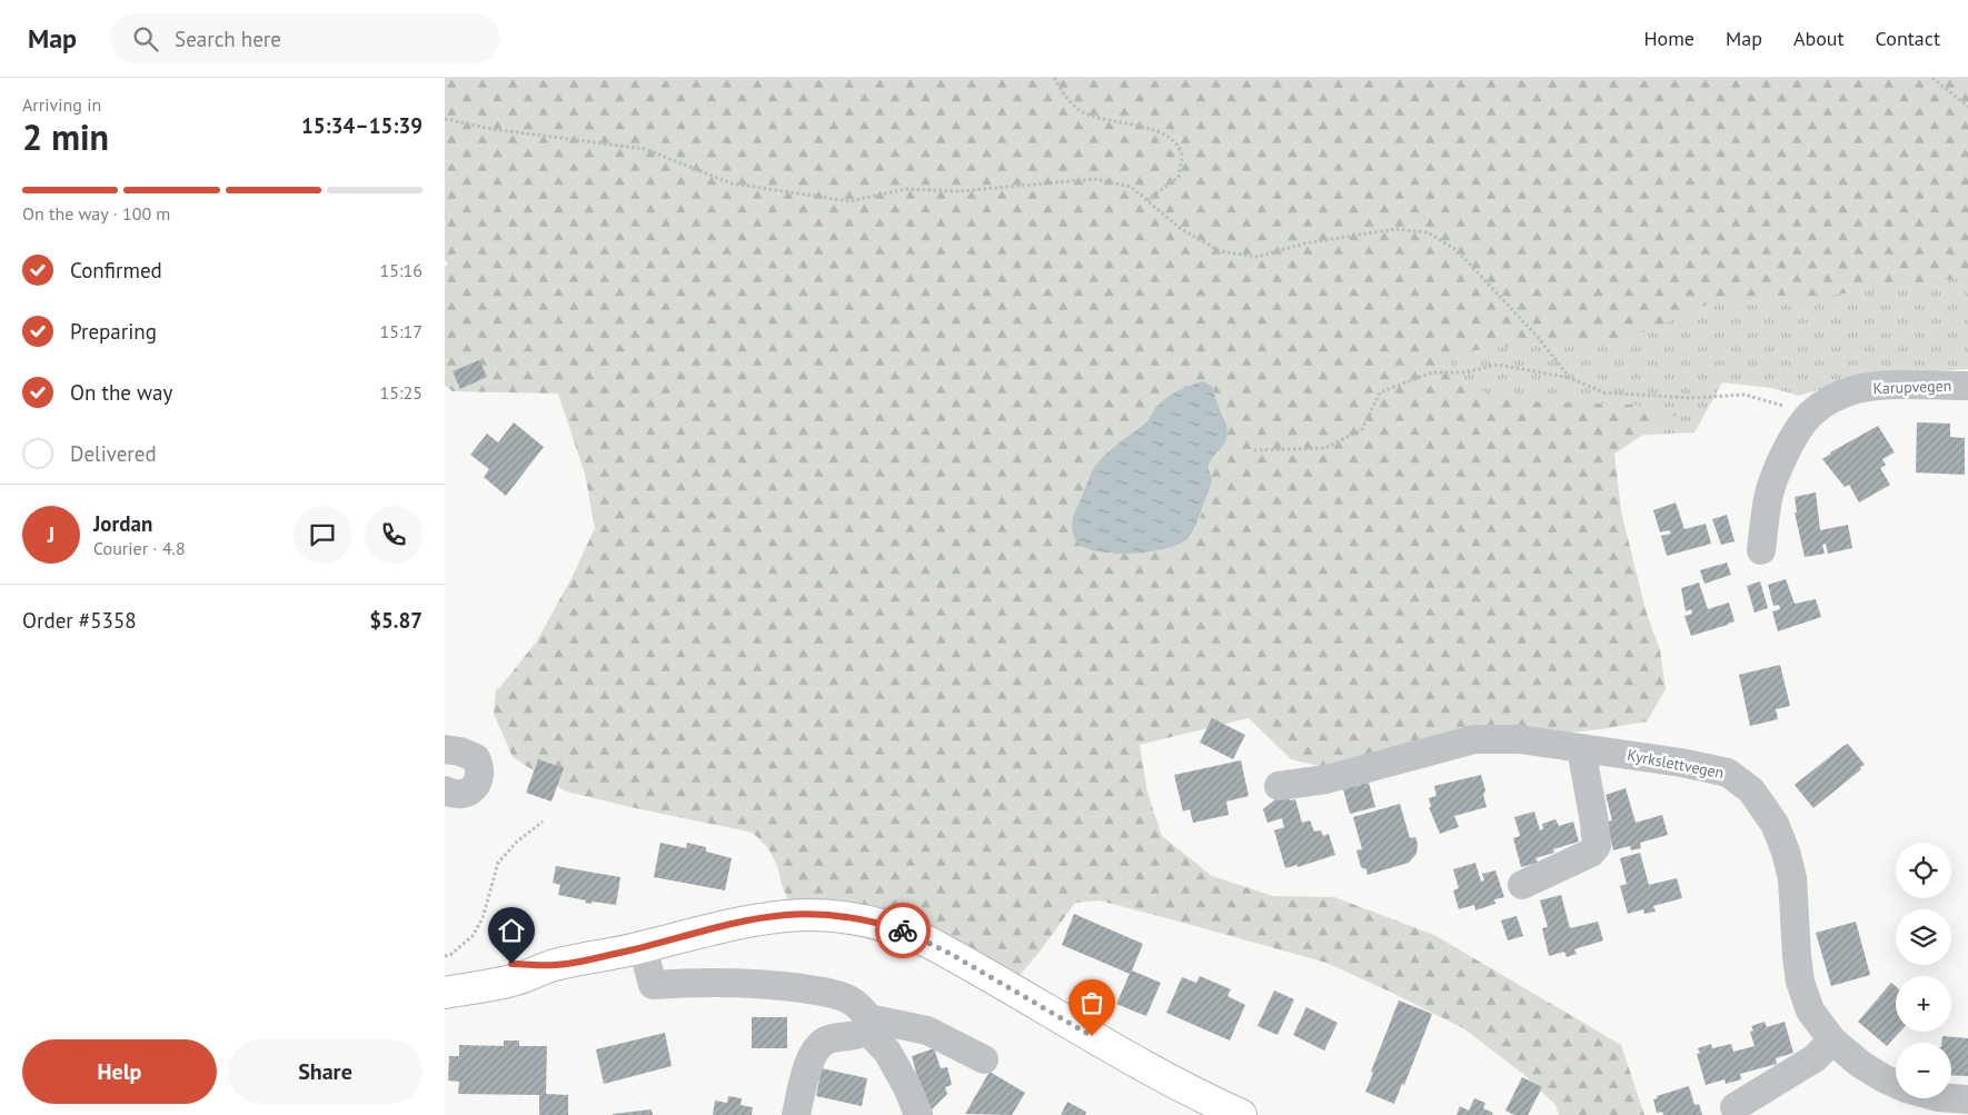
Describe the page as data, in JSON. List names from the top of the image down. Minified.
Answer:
{"streets":{"street":["Karupvegen","Kyrkslettvegen"]},"page":{"header":"Map","search":"Search here","nav":["Home","Map","About","Contact"],"heading":["2 min","Arriving in","15:34–15:39"],"panel":["Jordan","Courier · 4.8","Order #5358","$5.87"],"bar":"On the way · 100 m","list":[["Confirmed","15:16"],["Preparing","15:17"],["On the way","15:25"],"Delivered"],"round":"J","map_buttons":["+","−"],"buttons":["Help","Share"]}}
